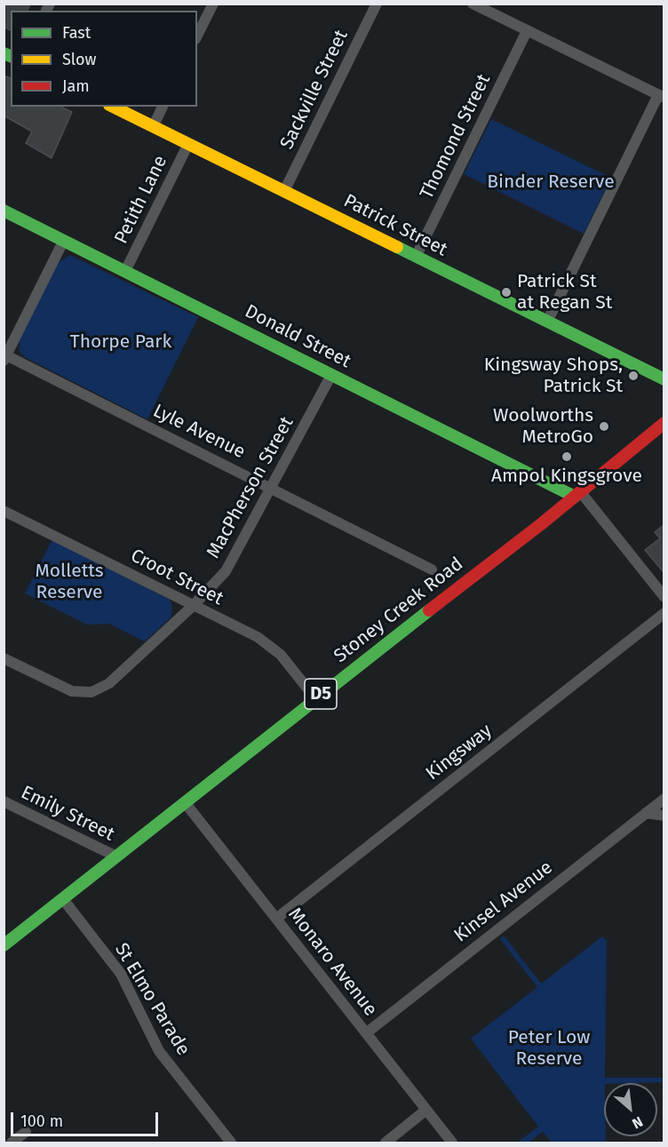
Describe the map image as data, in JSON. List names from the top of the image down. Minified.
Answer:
{"streets":{"street":["Sackville Street","Thomond Street","Petith Lane","Patrick Street","Donald Street","Lyle Avenue","MacPherson Street","Croot Street","Stoney Creek Road","D5","Kingsway","Emily Street","Kinsel Avenue","Monaro Avenue","St Elmo Parade"]},"crossings":[["Sackville Street","Patrick Street"],["Thomond Street","Patrick Street"],["Petith Lane","Patrick Street"],["Petith Lane","Donald Street"],["Donald Street","MacPherson Street"],["Donald Street","Stoney Creek Road"],["Lyle Avenue","MacPherson Street"],["MacPherson Street","Croot Street"],["Croot Street","Stoney Creek Road"],["Stoney Creek Road","Emily Street"],["Stoney Creek Road","Monaro Avenue"],["Stoney Creek Road","St Elmo Parade"],["Kingsway","Monaro Avenue"],["Kinsel Avenue","Monaro Avenue"]],"parks":["Binder Reserve","Thorpe Park","Molletts Reserve","Peter Low Reserve"],"places":["Patrick St at Regan St","Kingsway Shops, Patrick St","Woolworths MetroGo","Ampol Kingsgrove"],"legend":["Fast","Slow","Jam"],"scale_bar":"100 m","north":"bottom right"}
